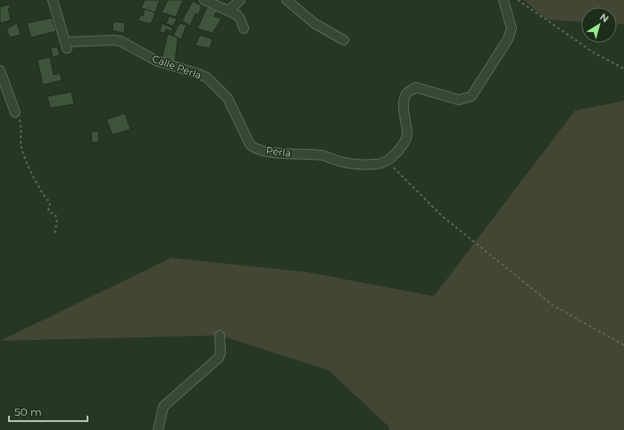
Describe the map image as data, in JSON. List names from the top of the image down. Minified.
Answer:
{"streets":{"street":["Calle Perla","Perla"]},"crossings":[["Calle Perla","Perla"]],"scale_bar":"50 m","north":"top right"}
